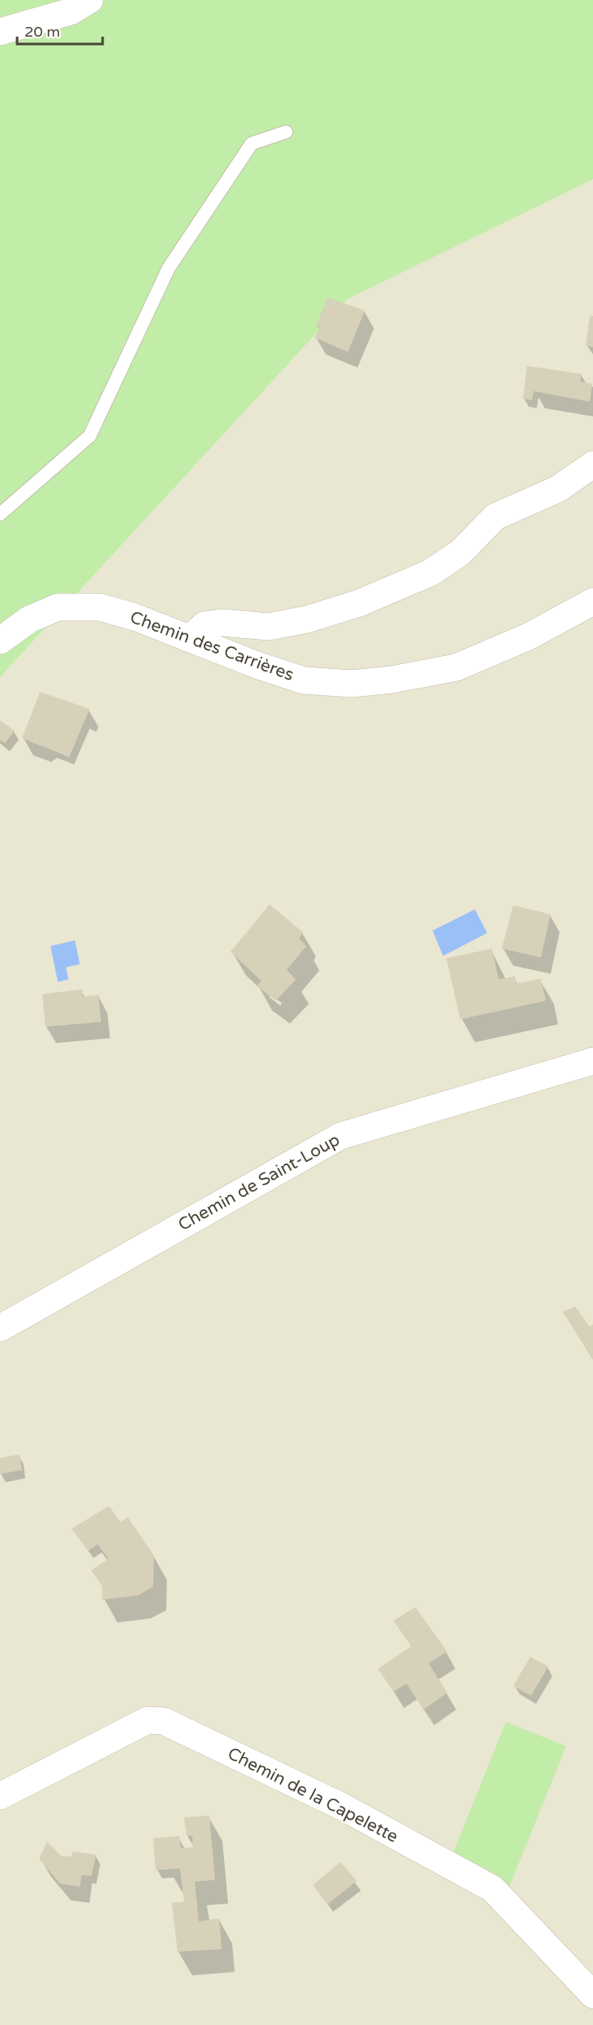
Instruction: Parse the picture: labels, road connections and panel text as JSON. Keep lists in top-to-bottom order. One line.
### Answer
{"streets":{"street":["Chemin des Carrières","Chemin de Saint-Loup","Chemin de la Capelette"]},"scale_bar":"20 m"}
